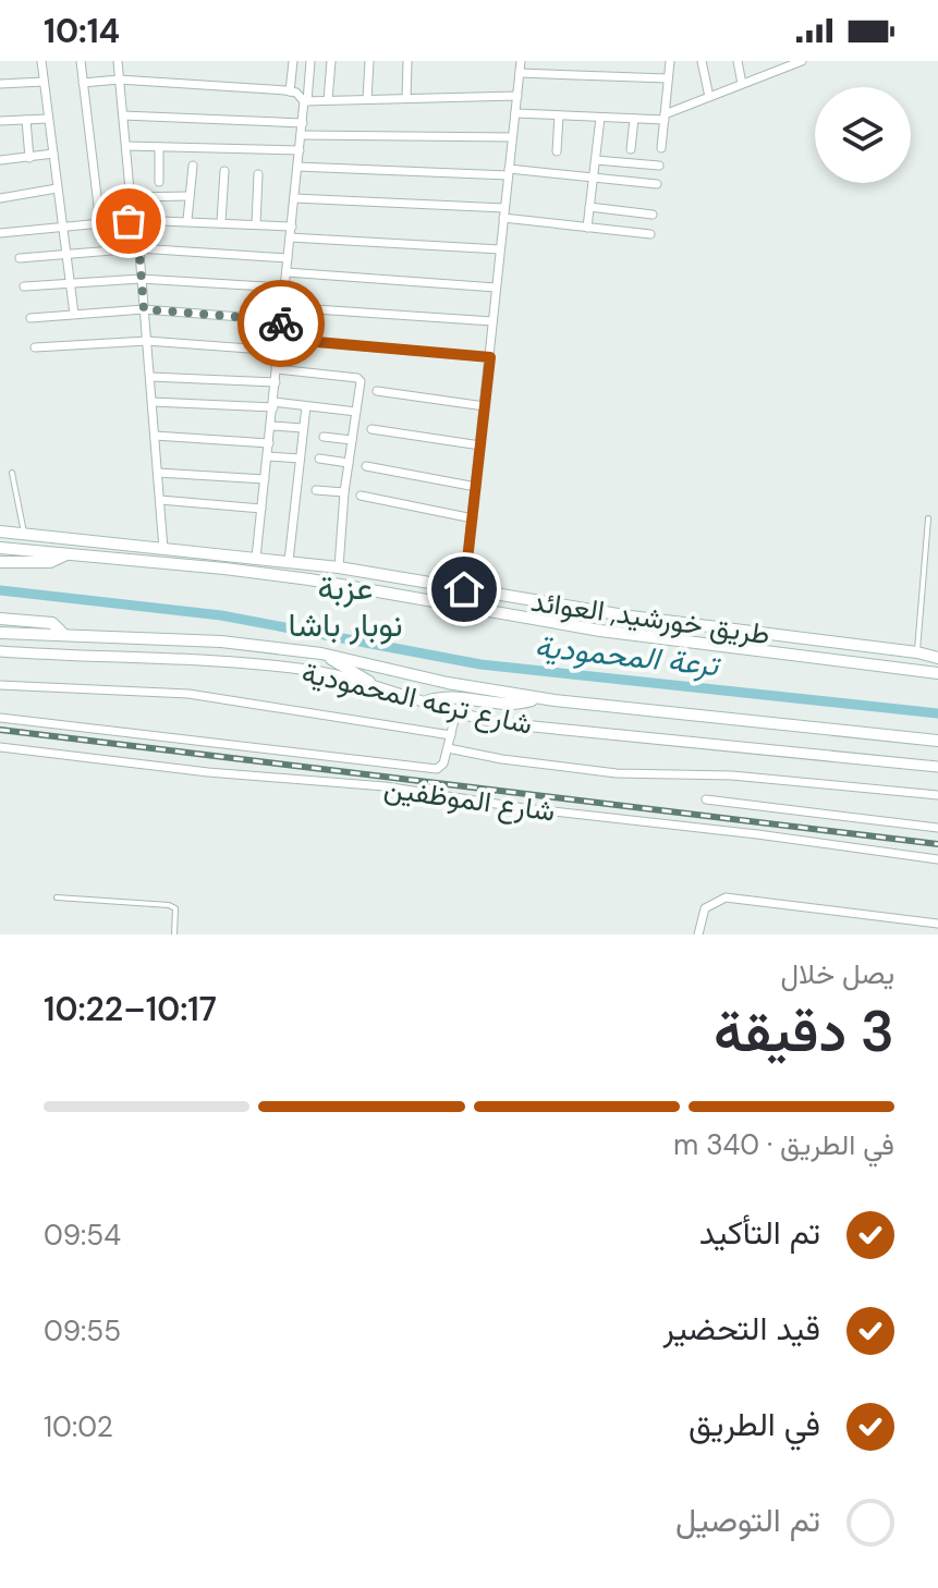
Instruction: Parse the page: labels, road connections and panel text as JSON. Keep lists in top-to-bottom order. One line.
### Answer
{"streets":{"main road":["طريق خورشيد, العوائد"],"street":["شارع ترعه المحمودية","شارع الموظفين"]},"districts":["عزبة نوبار باشا"],"water":["ترعة المحمودية"],"page":{"status":"10:14","heading":["3 دقيقة","يصل خلال","10:17–10:22"],"bar":"في الطريق · 340 m","list":[["تم التأكيد","09:54"],["قيد التحضير","09:55"],["في الطريق","10:02"],"تم التوصيل"]}}
